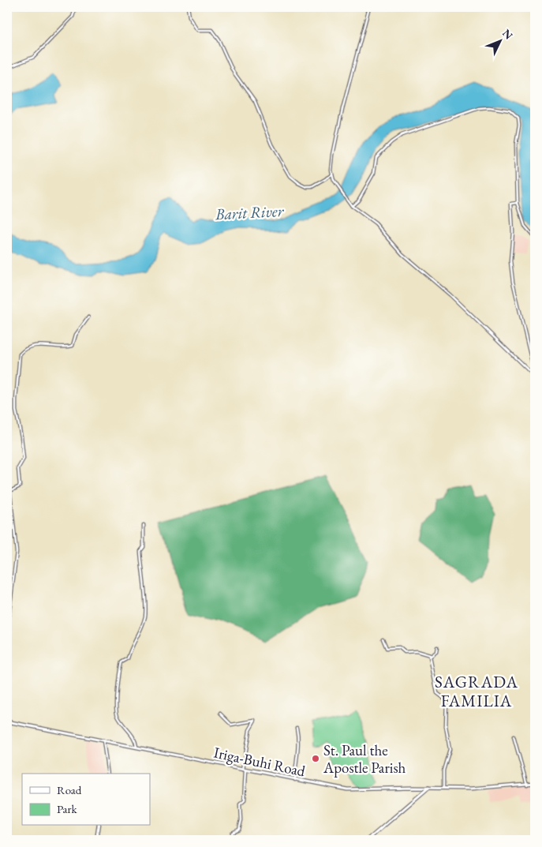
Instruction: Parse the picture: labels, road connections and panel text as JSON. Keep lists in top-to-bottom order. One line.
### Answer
{"streets":{"main road":["Iriga-Buhi Road"]},"districts":["SAGRADA FAMILIA"],"water":["Barit River"],"places":["St. Paul the Apostle Parish"],"legend":["Road","Park"],"north":"top right"}
